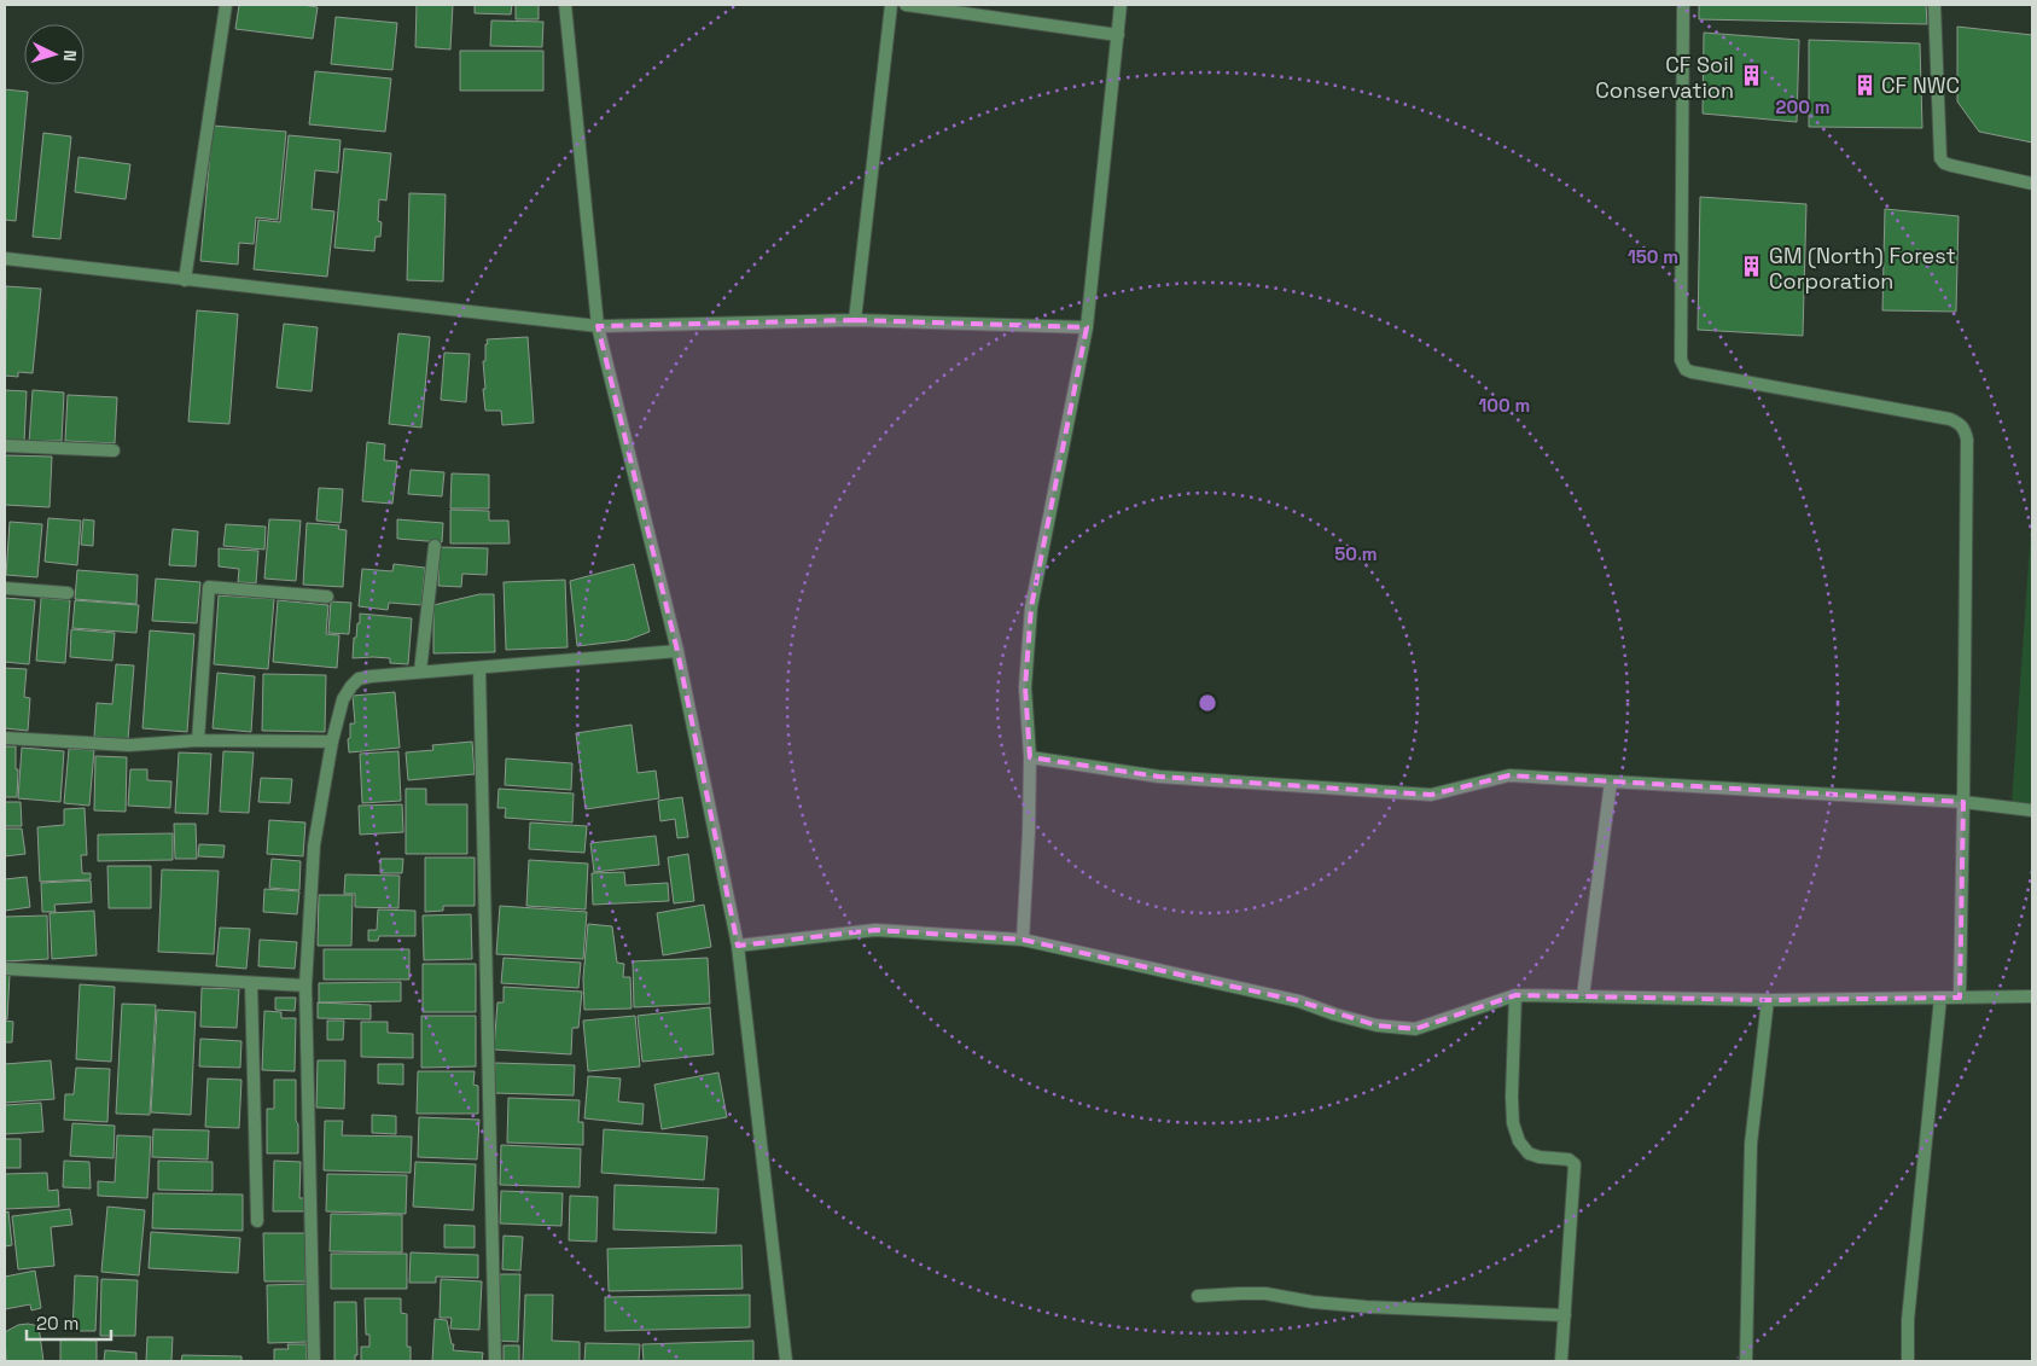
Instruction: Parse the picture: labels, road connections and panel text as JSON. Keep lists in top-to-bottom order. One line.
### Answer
{"places":{"building":["CF Soil Conservation","CF NWC","GM (North) Forest Corporation"]},"scale_bar":"20 m","north":"right","rings":["200 m","150 m","100 m","50 m"]}
